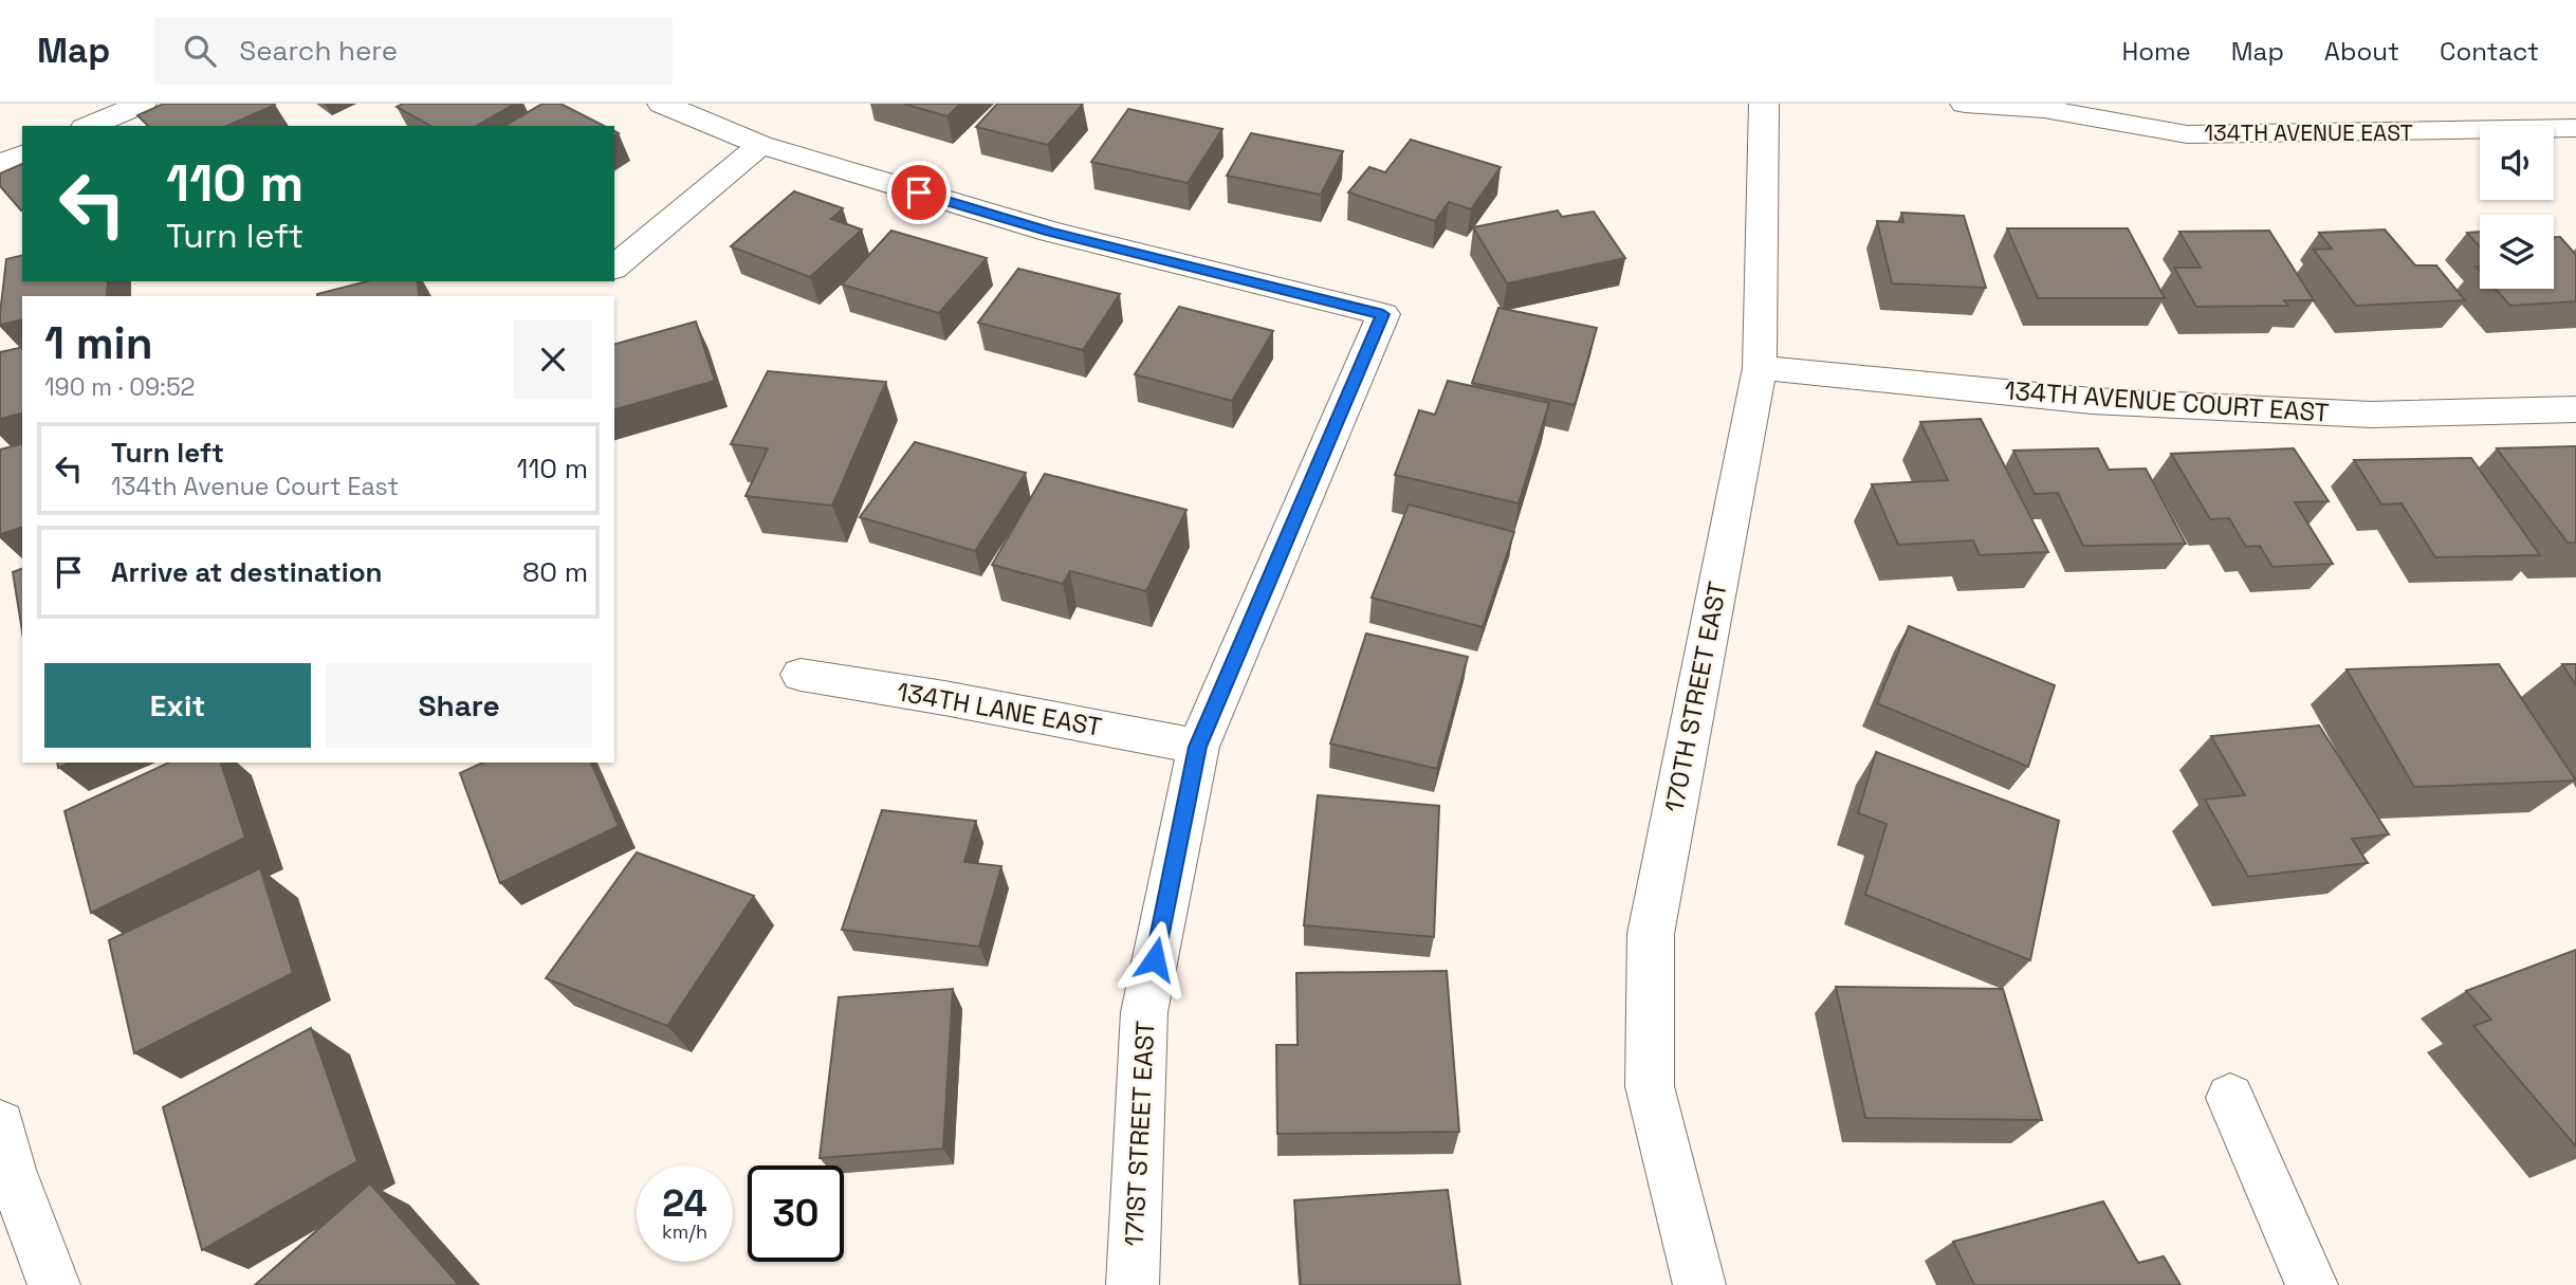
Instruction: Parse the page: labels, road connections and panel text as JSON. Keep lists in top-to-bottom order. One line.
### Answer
{"streets":{"street":["134TH AVENUE EAST","134TH AVENUE COURT EAST","170TH STREET EAST","134TH LANE EAST","171ST STREET EAST"]},"crossings":[["134TH AVENUE COURT EAST","170TH STREET EAST"],["134TH LANE EAST","171ST STREET EAST"]],"page":{"header":"Map","search":"Search here","nav":["Home","Map","About","Contact"],"turn":["110 m","Turn left"],"heading":["1 min","190 m · 09:52"],"list":[{"name":"Turn left","note":"134th Avenue Court East","value":"110 m"},{"name":"Arrive at destination","value":"80 m"}],"buttons":["Exit","Share"],"speed":"24 km/h","limit":"30"}}
